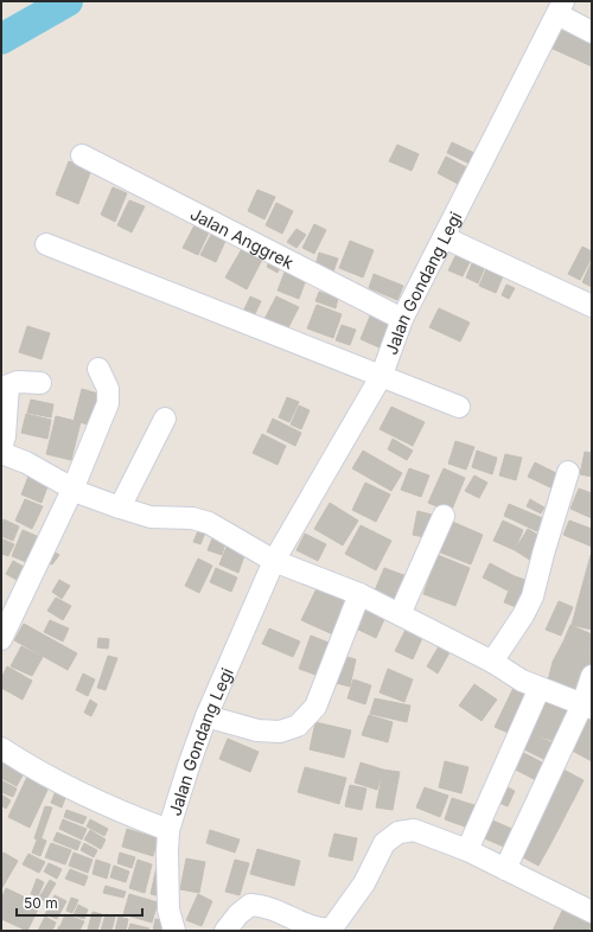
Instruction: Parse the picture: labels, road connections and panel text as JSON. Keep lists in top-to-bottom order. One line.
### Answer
{"streets":{"street":["Jalan Anggrek","Jalan Gondang Legi"]},"crossings":[["Jalan Anggrek","Jalan Gondang Legi"]],"scale_bar":"50 m"}
